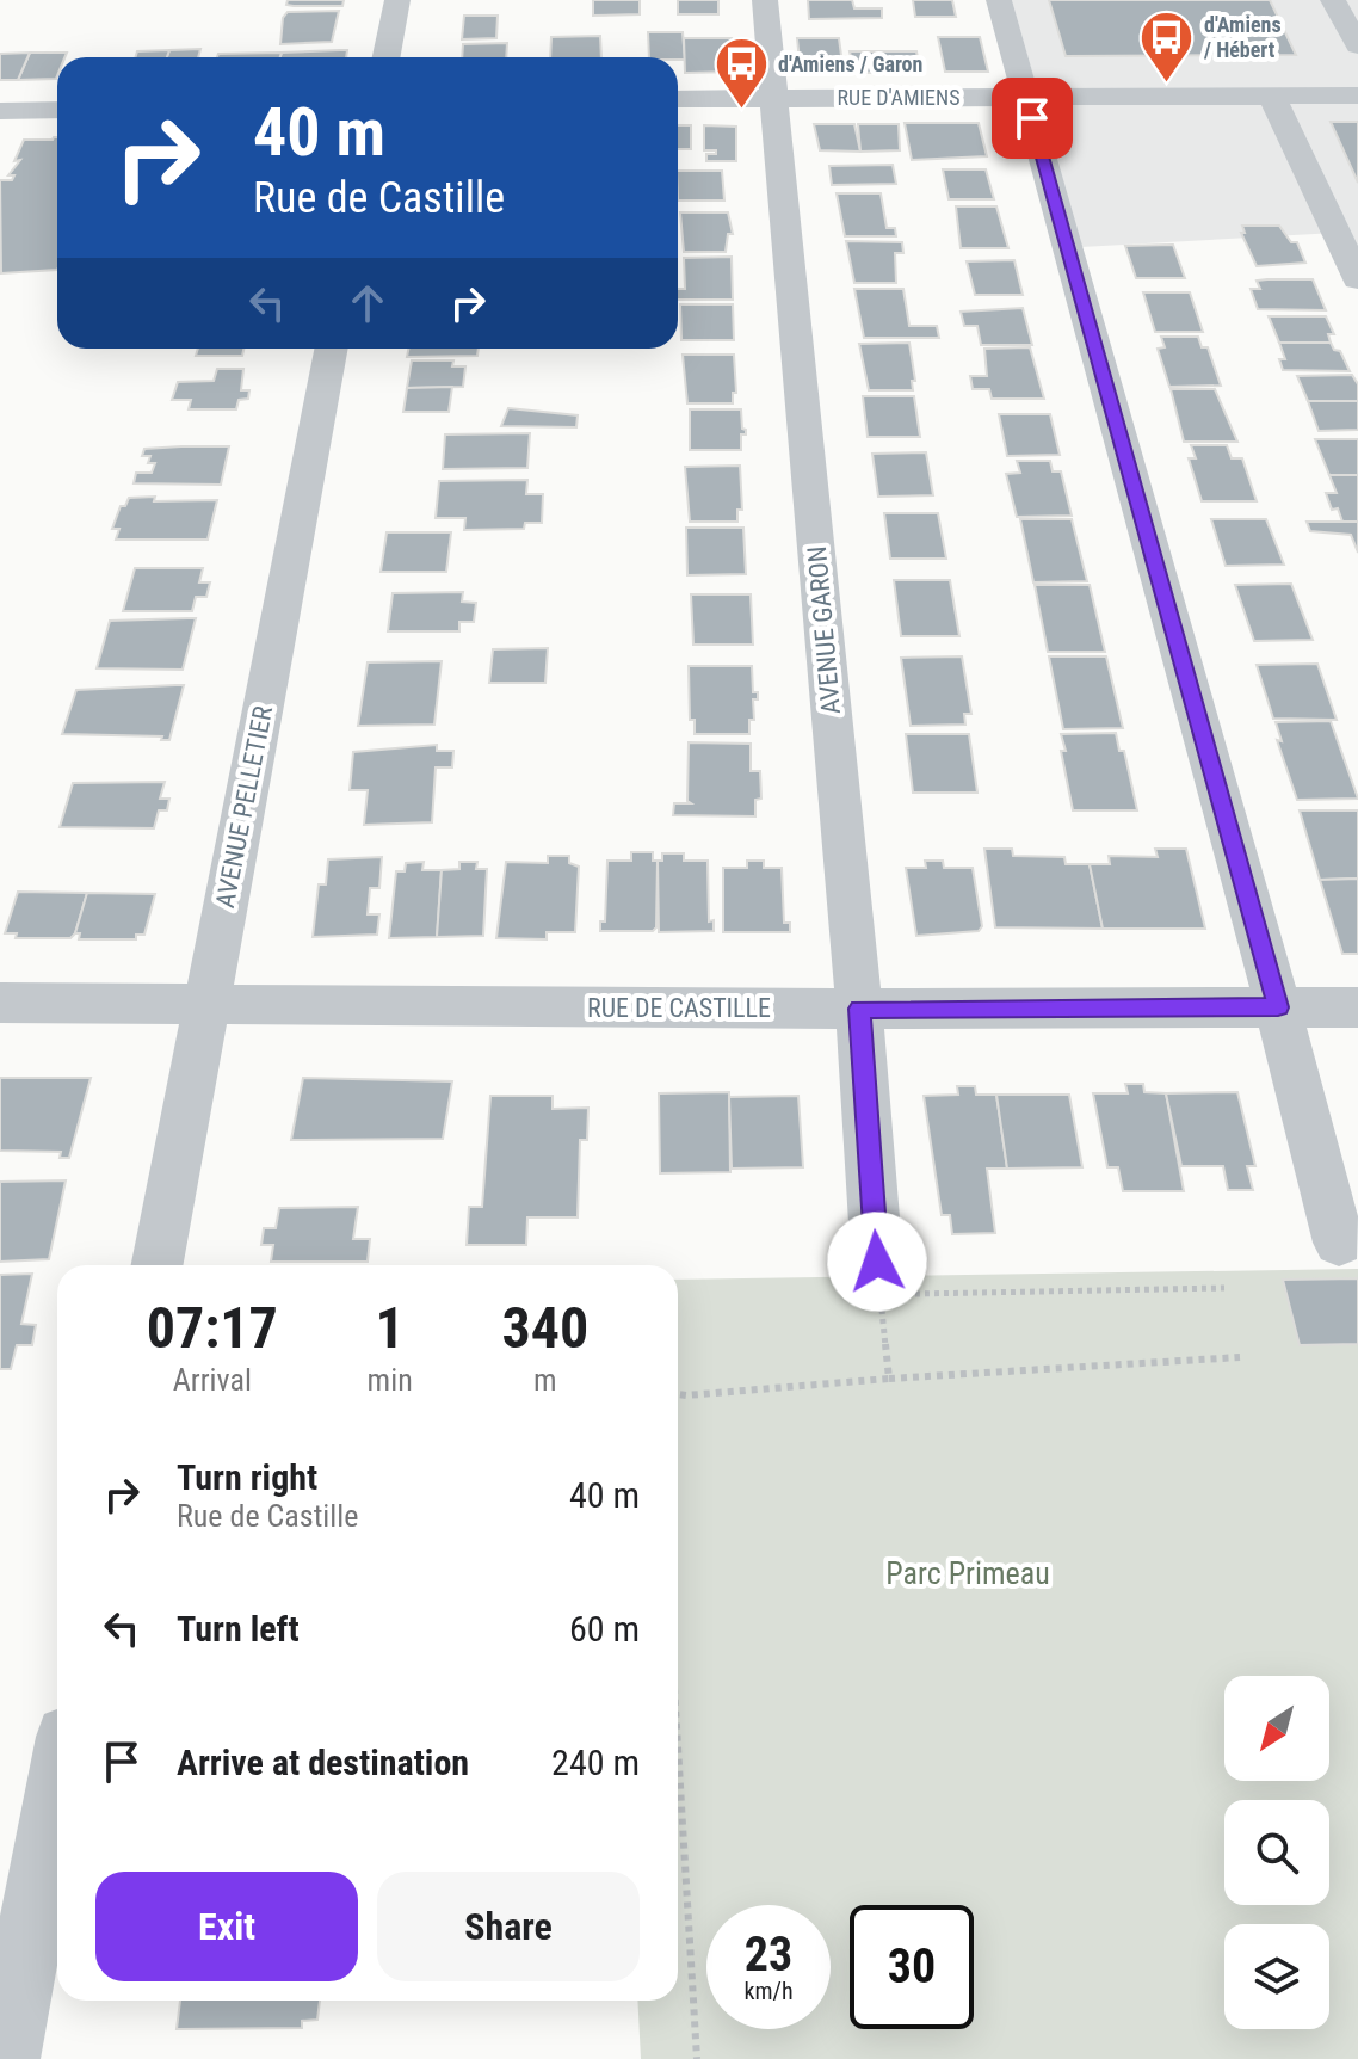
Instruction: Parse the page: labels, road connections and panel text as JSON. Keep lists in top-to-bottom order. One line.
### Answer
{"streets":{"street":["RUE D'AMIENS","AVENUE GARON","AVENUE PELLETIER","RUE DE CASTILLE"]},"crossings":[["RUE D'AMIENS","AVENUE GARON"],["AVENUE GARON","RUE DE CASTILLE"],["AVENUE PELLETIER","RUE DE CASTILLE"]],"parks":["Parc Primeau"],"places":{"bus stop":["d'Amiens / Hébert","d'Amiens / Garon"]},"north":"bottom left","page":{"turn":["40 m","Rue de Castille"],"eta":["07:17","Arrival","1","min","340","m"],"list":[{"name":"Turn right","note":"Rue de Castille","value":"40 m"},{"name":"Turn left","value":"60 m"},{"name":"Arrive at destination","value":"240 m"}],"buttons":["Exit","Share"],"speed":"23 km/h","limit":"30"}}
